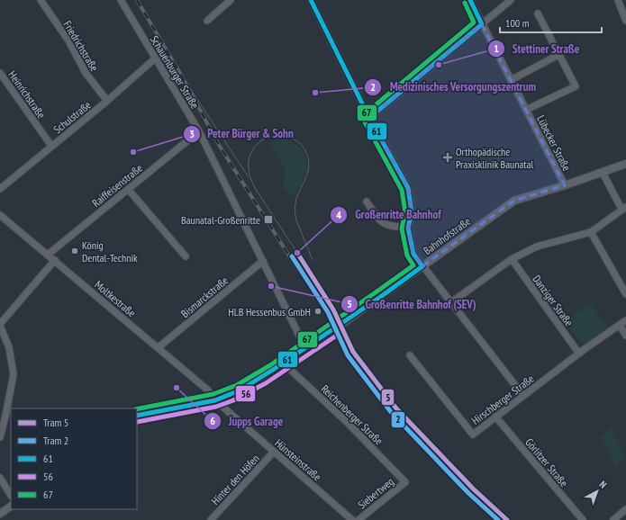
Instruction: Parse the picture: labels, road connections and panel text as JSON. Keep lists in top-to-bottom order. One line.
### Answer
{"streets":{"street":["Friedrichstraße","Schauenburger Straße","Heinrichstraße","Schulstraße","Lübecker Straße","Raiffeisenstraße","Bahnhofstraße","Bismarckstraße","Moltkestraße","Danziger Straße","Hirschberger Straße","Reichenberger Straße","Hünsteinstraße","Görlitzer Straße","Hinter den Höfen","Siebertweg"]},"crossings":[["Friedrichstraße","Schulstraße"],["Schauenburger Straße","Schulstraße"],["Schauenburger Straße","Raiffeisenstraße"],["Schauenburger Straße","Bahnhofstraße"],["Schauenburger Straße","Bismarckstraße"],["Heinrichstraße","Schulstraße"],["Lübecker Straße","Bahnhofstraße"],["Raiffeisenstraße","Moltkestraße"],["Bahnhofstraße","Moltkestraße"],["Bahnhofstraße","Reichenberger Straße"],["Bahnhofstraße","Hünsteinstraße"],["Bismarckstraße","Moltkestraße"],["Moltkestraße","Hünsteinstraße"],["Danziger Straße","Hirschberger Straße"],["Hirschberger Straße","Görlitzer Straße"],["Reichenberger Straße","Siebertweg"],["Hünsteinstraße","Hinter den Höfen"]],"places":{"other":["Stettiner Straße","Medizinisches Versorgungszentrum","Peter Bürger & Sohn","König Dental-Technik","Großenritte Bahnhof","Großenritte Bahnhof (SEV)","HLB Hessenbus GmbH","Jupps Garage"],"health":["Orthopädische Praxisklinik Baunatal"],"transit":["Baunatal-Großenritte"]},"lines":["transit line 61","transit line 67","tram line 5","tram line 2","transit line 56"],"legend":["Tram 5","Tram 2","61","56","67"],"scale_bar":"100 m","north":"top right"}
